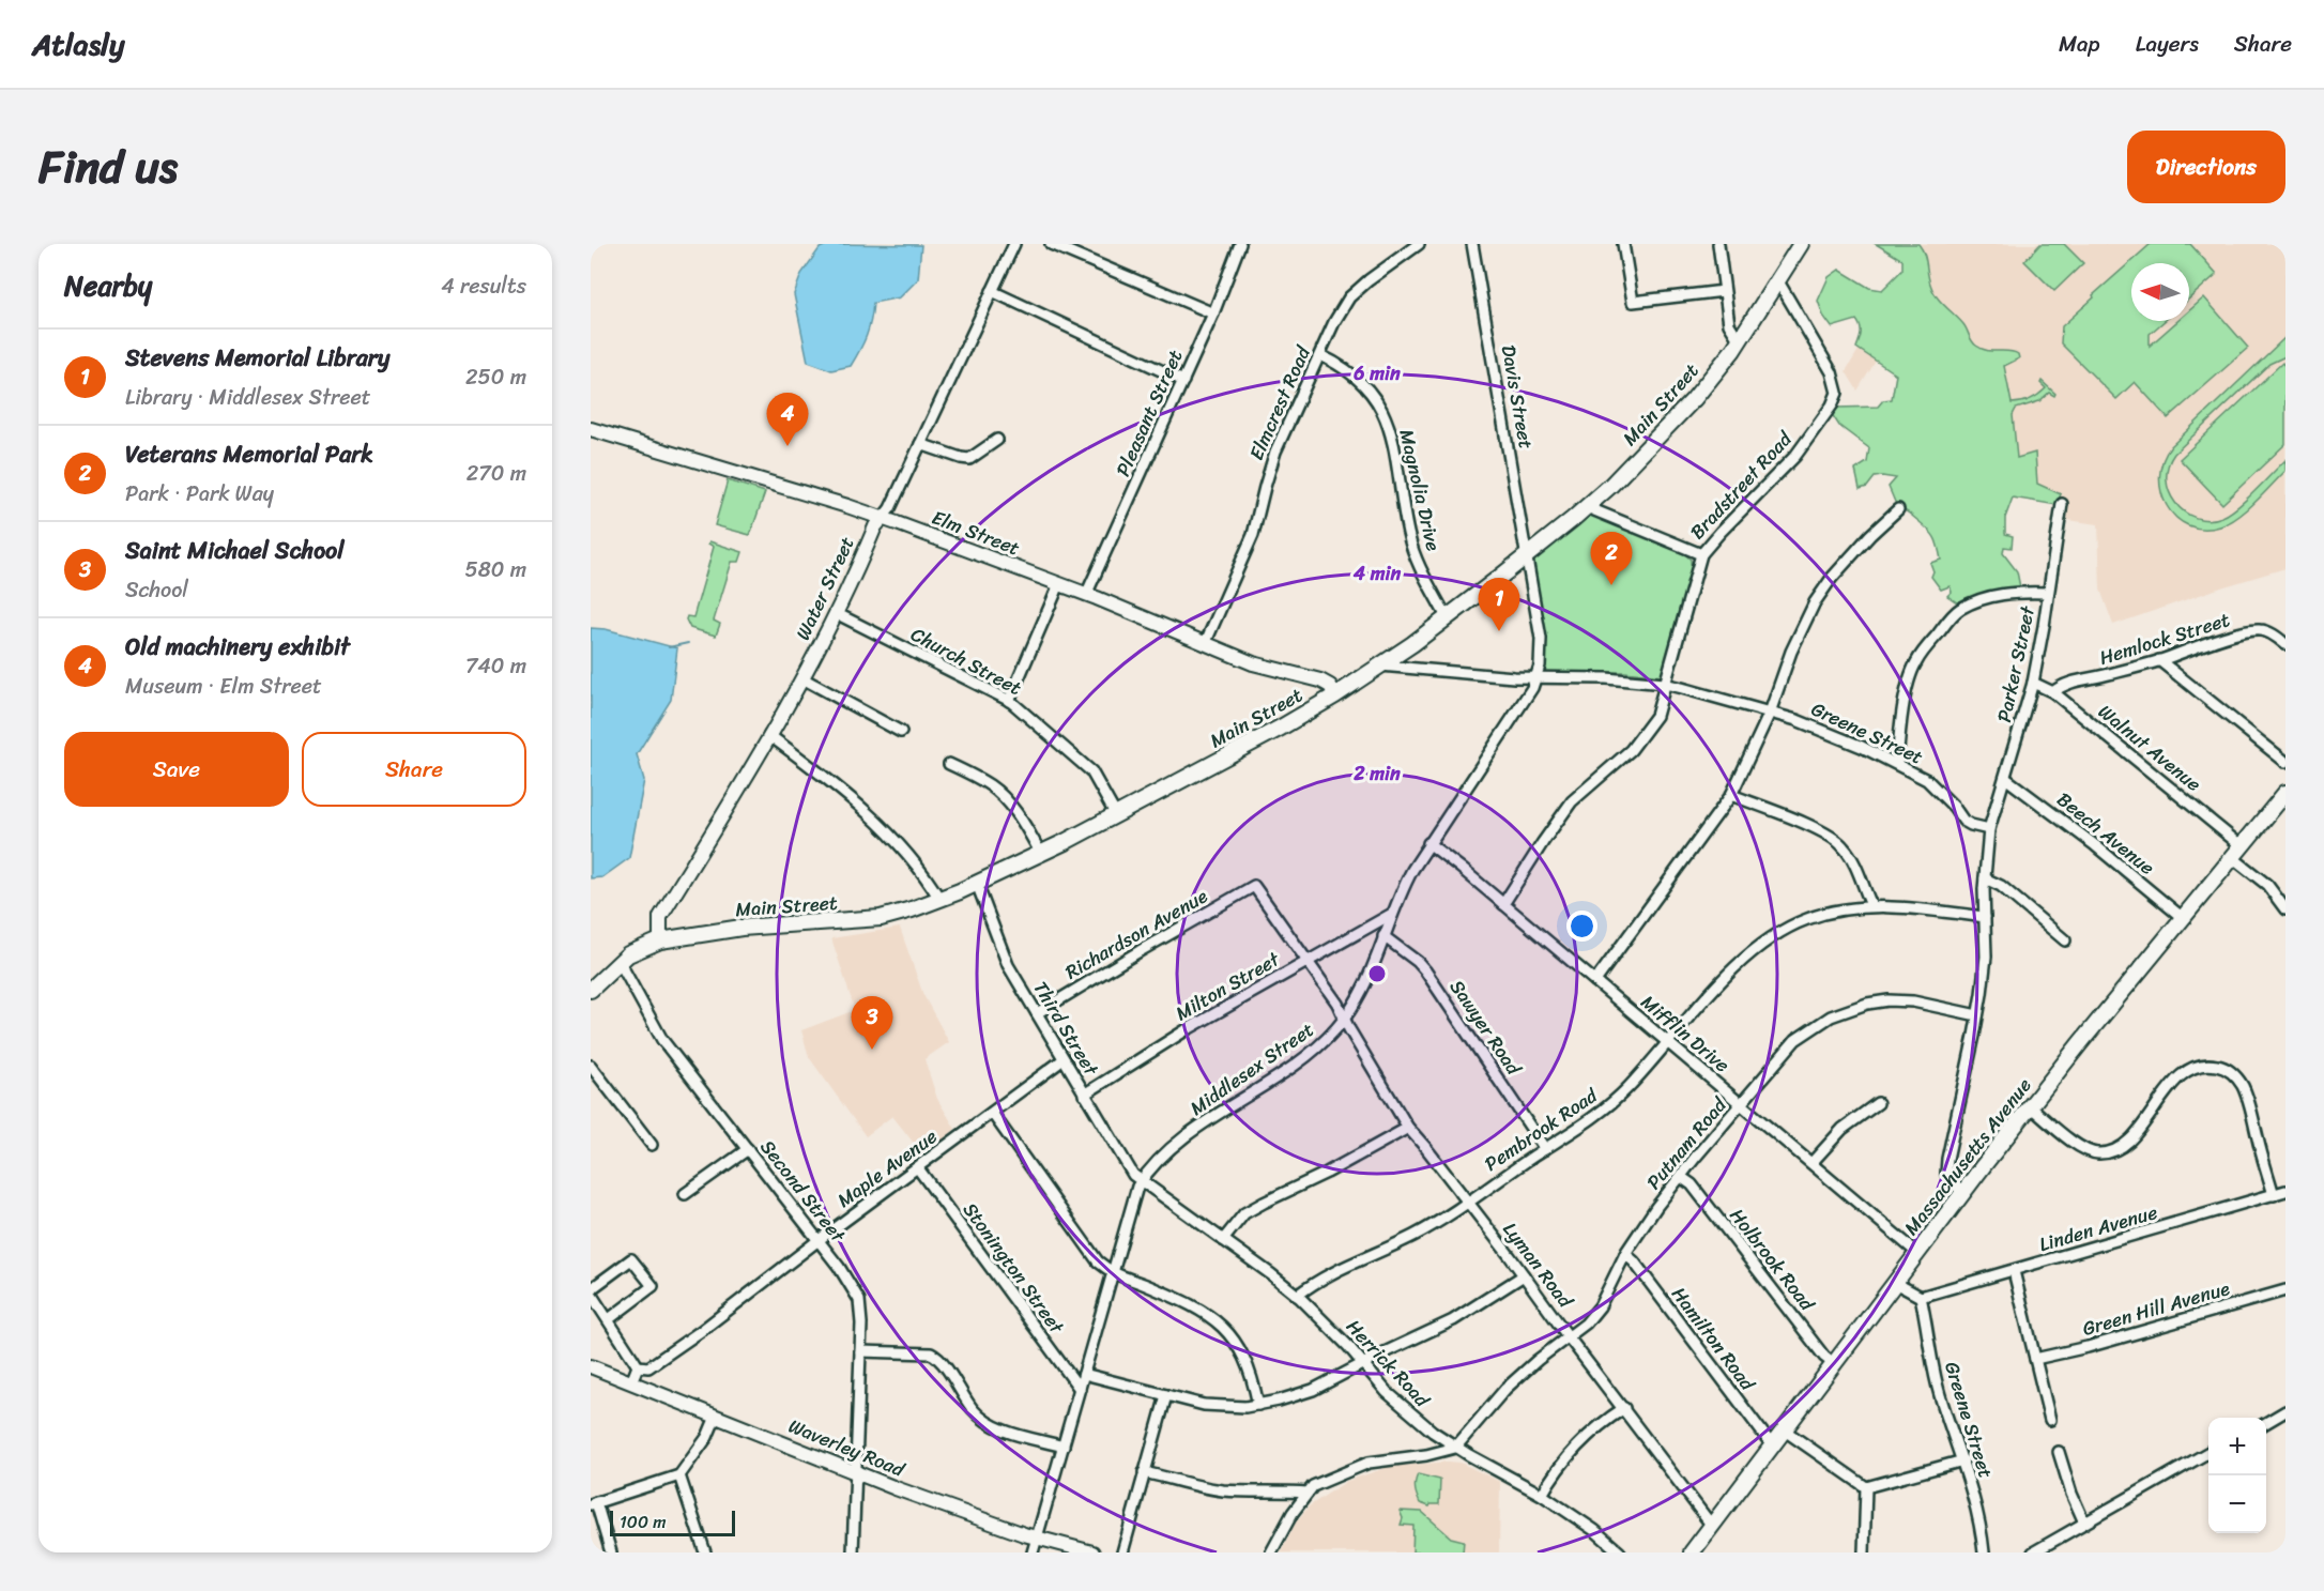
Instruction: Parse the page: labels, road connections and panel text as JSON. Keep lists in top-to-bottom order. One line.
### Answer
{"streets":{"main road":["Main Street","Massachusetts Avenue"],"street":["Davis Street","Elmcrest Road","Pleasant Street","Bradstreet Road","Magnolia Drive","Elm Street","Water Street","Hemlock Street","Church Street","Parker Street","Greene Street","Walnut Avenue","Beech Avenue","Richardson Avenue","Milton Street","Sawyer Road","Third Street","Mifflin Drive","Middlesex Street","Pembrook Road","Putnam Road","Maple Avenue","Second Street","Linden Avenue","Holbrook Road","Lyman Road","Stonington Street","Green Hill Avenue","Hamilton Road","Herrick Road","Waverley Road"]},"crossings":[["Davis Street","Main Street"],["Davis Street","Middlesex Street"],["Elmcrest Road","Magnolia Drive"],["Elmcrest Road","Elm Street"],["Main Street","Bradstreet Road"],["Main Street","Magnolia Drive"],["Main Street","Elm Street"],["Main Street","Water Street"],["Main Street","Church Street"],["Main Street","Greene Street"],["Main Street","Third Street"],["Main Street","Middlesex Street"],["Main Street","Second Street"],["Pleasant Street","Elm Street"],["Bradstreet Road","Greene Street"],["Bradstreet Road","Mifflin Drive"],["Elm Street","Water Street"],["Water Street","Church Street"],["Hemlock Street","Walnut Avenue"],["Parker Street","Greene Street"],["Parker Street","Walnut Avenue"],["Parker Street","Beech Avenue"],["Greene Street","Middlesex Street"],["Greene Street","Linden Avenue"],["Walnut Avenue","Massachusetts Avenue"],["Beech Avenue","Massachusetts Avenue"],["Richardson Avenue","Third Street"],["Richardson Avenue","Lyman Road"],["Milton Street","Third Street"],["Milton Street","Middlesex Street"],["Milton Street","Lyman Road"],["Sawyer Road","Middlesex Street"],["Sawyer Road","Pembrook Road"],["Third Street","Middlesex Street"],["Third Street","Maple Avenue"],["Third Street","Herrick Road"],["Mifflin Drive","Middlesex Street"],["Mifflin Drive","Pembrook Road"],["Mifflin Drive","Putnam Road"],["Mifflin Drive","Massachusetts Avenue"],["Middlesex Street","Lyman Road"],["Middlesex Street","Stonington Street"],["Middlesex Street","Herrick Road"],["Middlesex Street","Waverley Road"],["Pembrook Road","Lyman Road"],["Pembrook Road","Herrick Road"],["Putnam Road","Holbrook Road"],["Putnam Road","Lyman Road"],["Putnam Road","Hamilton Road"],["Putnam Road","Herrick Road"],["Massachusetts Avenue","Holbrook Road"],["Massachusetts Avenue","Lyman Road"],["Massachusetts Avenue","Hamilton Road"],["Maple Avenue","Second Street"],["Maple Avenue","Stonington Street"],["Second Street","Waverley Road"]],"scale_bar":"100 m","north":"left","page":{"header":"Atlasly","nav":["Map","Layers","Share"],"title":"Find us","buttons":["Directions",["Save","Share"]],"heading":["Nearby","4 results"],"list":[{"mark":"1","name":"Stevens Memorial Library","note":"Library · Middlesex Street","value":"250 m"},{"mark":"2","name":"Veterans Memorial Park","note":"Park · Park Way","value":"270 m"},{"mark":"3","name":"Saint Michael School","note":"School","value":"580 m"},{"mark":"4","name":"Old machinery exhibit","note":"Museum · Elm Street","value":"740 m"}],"pins":["4","2","1","3"],"map_buttons":["+","−"],"scale":"100 m"},"rings":["6 min","4 min","2 min"]}
